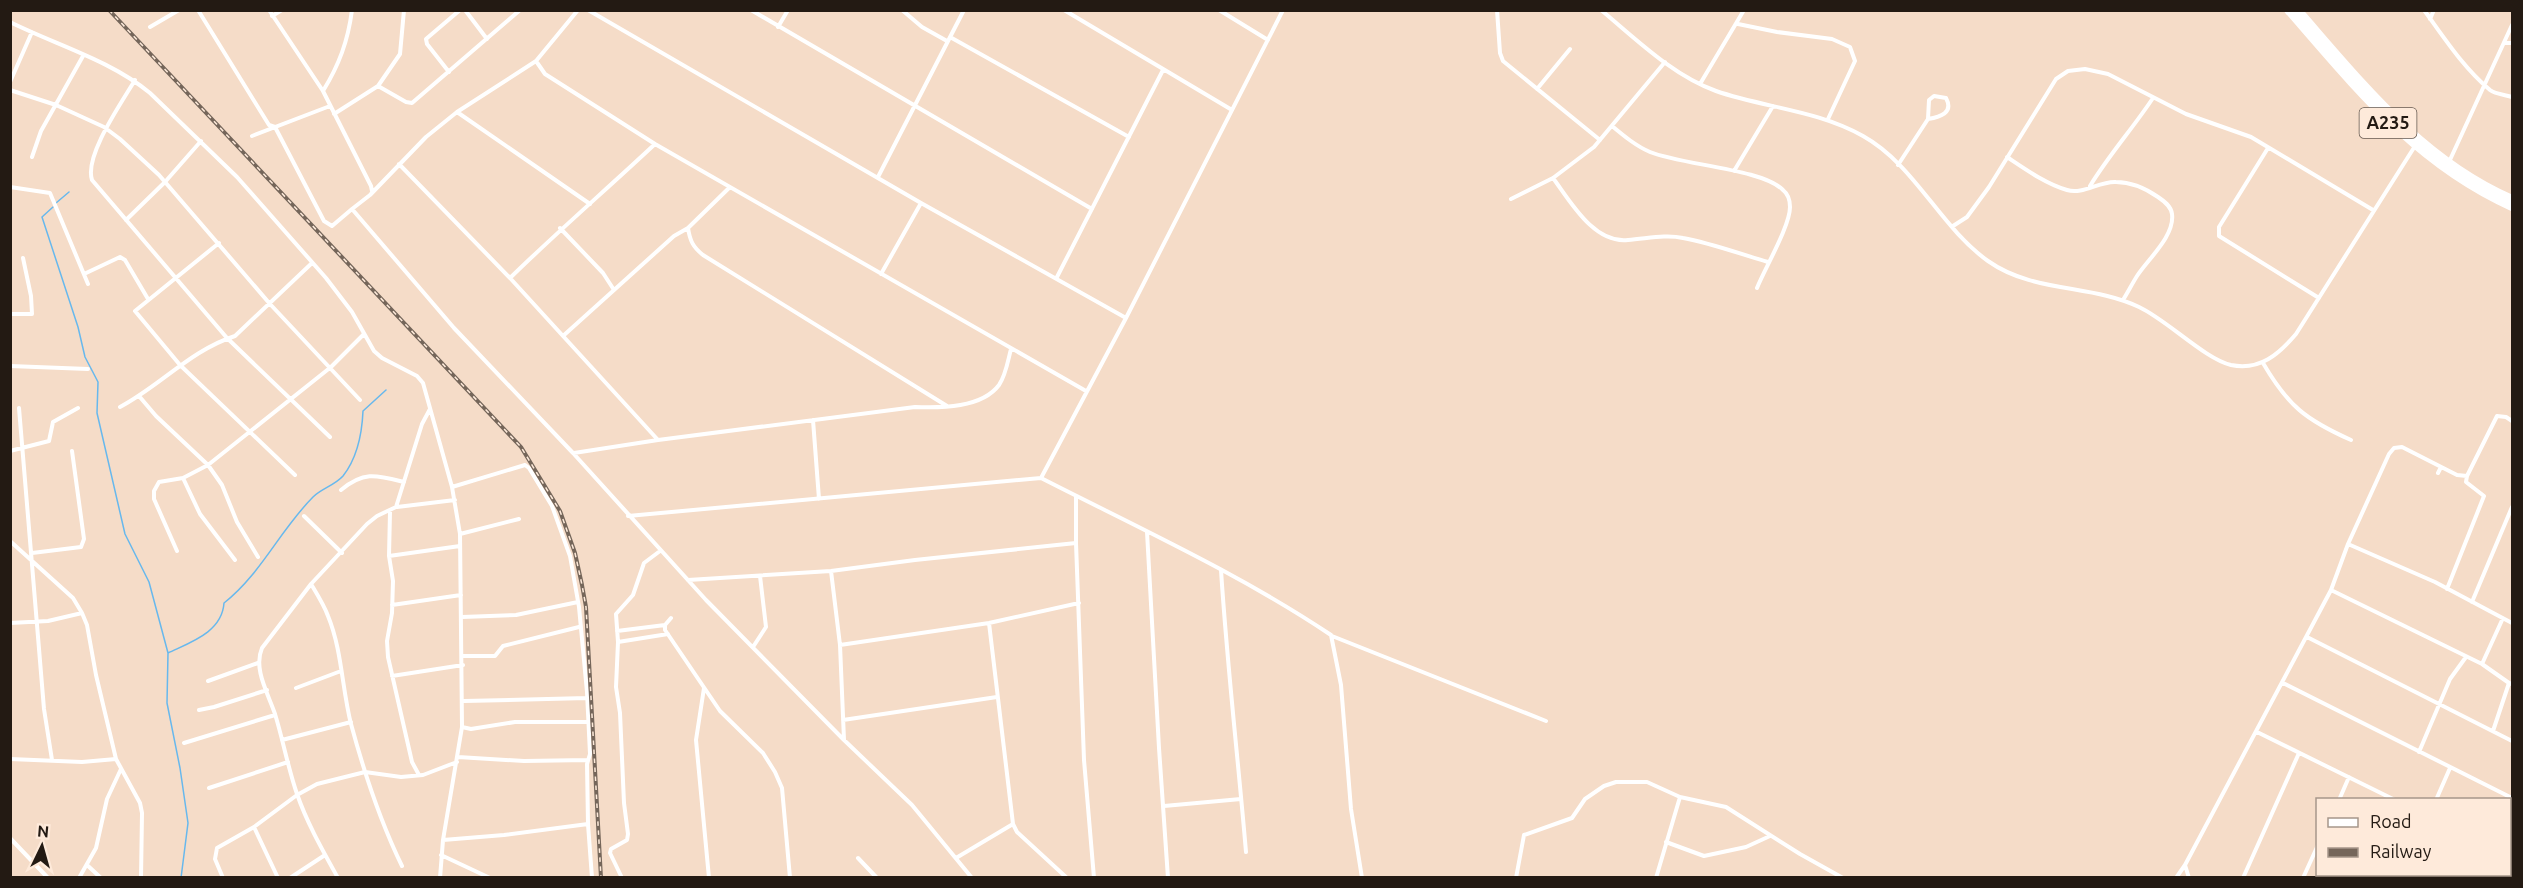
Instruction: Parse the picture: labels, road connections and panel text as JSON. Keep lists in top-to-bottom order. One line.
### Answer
{"streets":{"highway":["A235"]},"legend":["Road","Railway"],"north":"top"}
